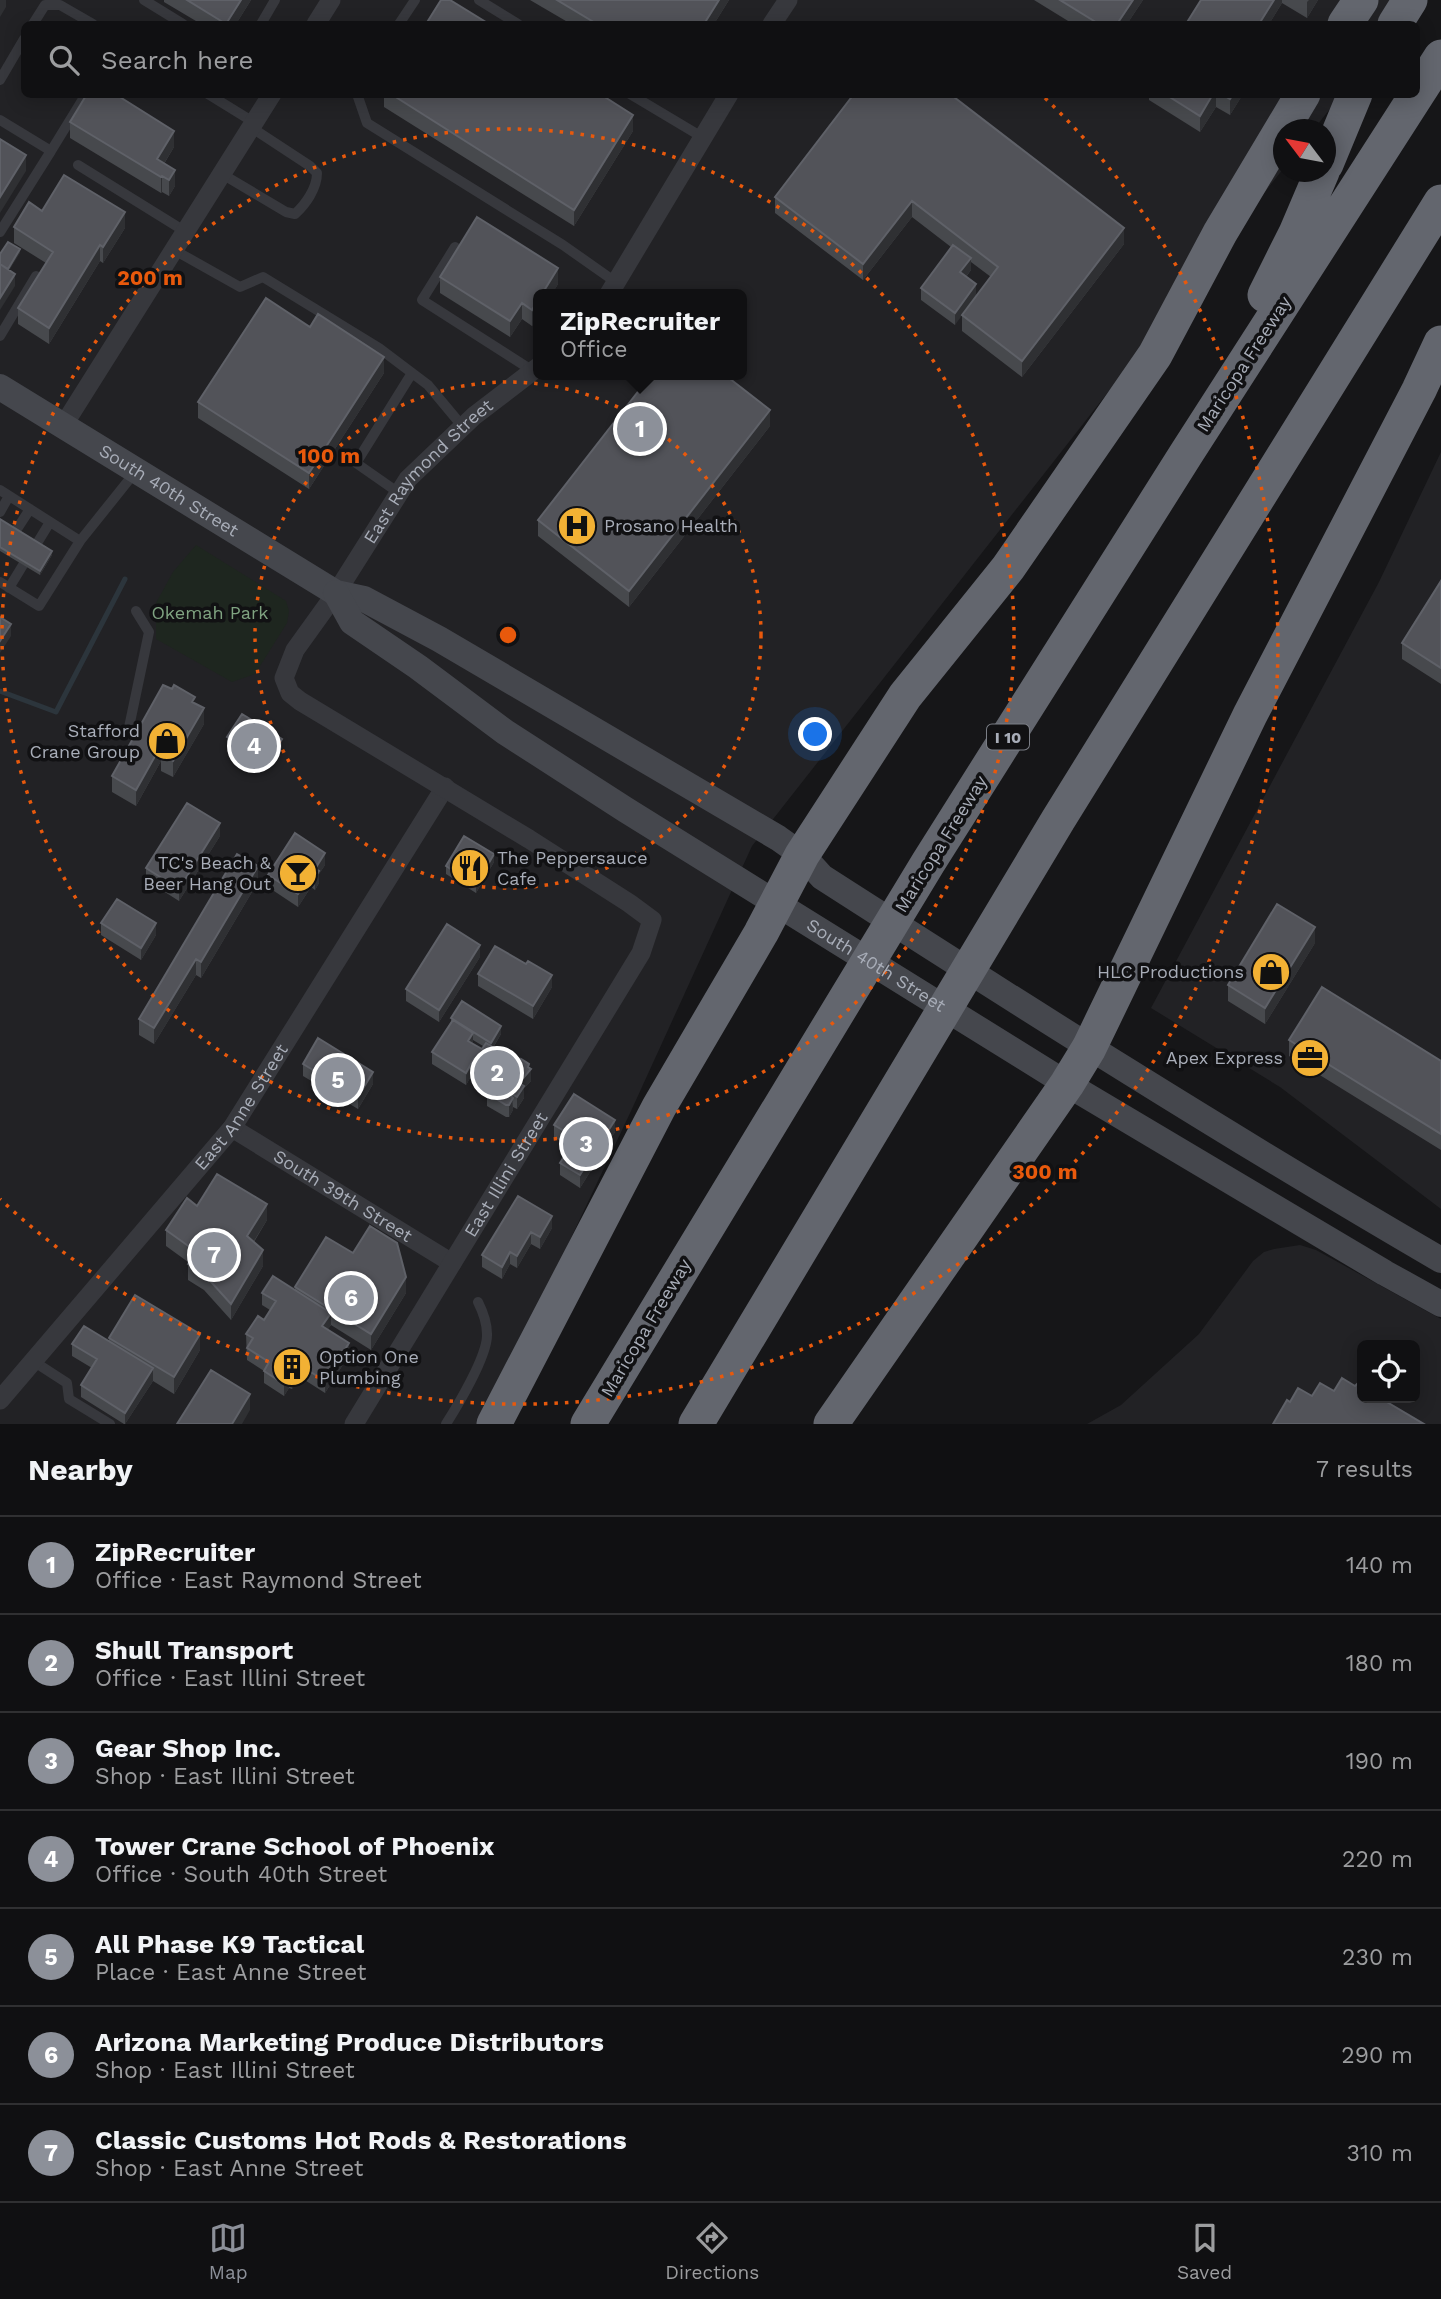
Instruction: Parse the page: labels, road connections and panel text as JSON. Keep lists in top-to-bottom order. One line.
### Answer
{"streets":{"highway":["Maricopa Freeway","I 10"],"main road":["South 40th Street"],"street":["East Raymond Street","East Anne Street","East Illini Street","South 39th Street"]},"crossings":[["East Raymond Street","South 40th Street"],["East Anne Street","East Illini Street"],["East Anne Street","South 39th Street"],["East Illini Street","South 39th Street"]],"parks":["Okemah Park"],"places":{"hospital":["Prosano Health"],"shop":["Stafford Crane Group","HLC Productions"],"restaurant":["The Peppersauce Cafe"],"bar":["TC's Beach & Beer Hang Out"],"office":["Apex Express"],"building":["Option One Plumbing"]},"north":"top left","page":{"search":"Search here","popup":["ZipRecruiter","Office"],"pins":["1","4","2","5","3","7","6"],"heading":["Nearby","7 results"],"list":[{"mark":"1","name":"ZipRecruiter","note":"Office · East Raymond Street","value":"140 m"},{"mark":"2","name":"Shull Transport","note":"Office · East Illini Street","value":"180 m"},{"mark":"3","name":"Gear Shop Inc.","note":"Shop · East Illini Street","value":"190 m"},{"mark":"4","name":"Tower Crane School of Phoenix","note":"Office · South 40th Street","value":"220 m"},{"mark":"5","name":"All Phase K9 Tactical","note":"Place · East Anne Street","value":"230 m"},{"mark":"6","name":"Arizona Marketing Produce Distributors","note":"Shop · East Illini Street","value":"290 m"},{"mark":"7","name":"Classic Customs Hot Rods & Restorations","note":"Shop · East Anne Street","value":"310 m"}],"nav":["Map","Directions","Saved"]},"rings":["200 m","100 m","300 m"]}
